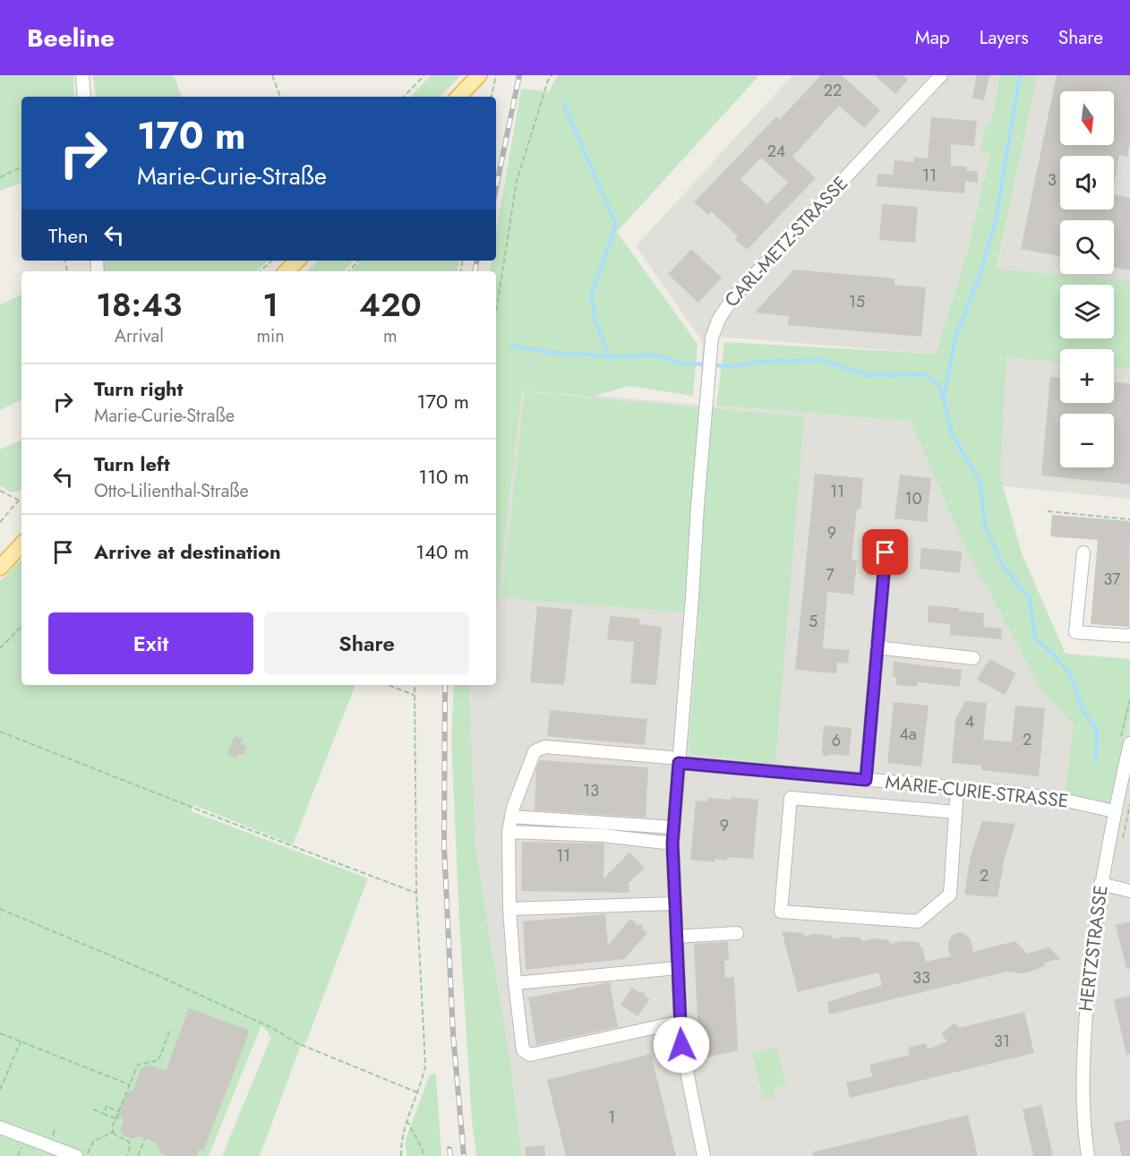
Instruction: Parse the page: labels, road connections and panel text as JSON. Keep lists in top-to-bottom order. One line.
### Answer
{"streets":{"street":["CARL-METZ-STRASSE","MARIE-CURIE-STRASSE","HERTZSTRASSE"]},"crossings":[["CARL-METZ-STRASSE","MARIE-CURIE-STRASSE"],["MARIE-CURIE-STRASSE","HERTZSTRASSE"]],"house_numbers":["22","24","11","3","15","11","10","9","7","37","5","4","4a","2","6","13","9","11","2","33","31","1"],"north":"bottom","page":{"header":"Beeline","nav":["Map","Layers","Share"],"map_buttons":["+","−"],"turn":["170 m","Marie-Curie-Straße"],"then":"Then","eta":["18:43","Arrival","1","min","420","m"],"list":[{"name":"Turn right","note":"Marie-Curie-Straße","value":"170 m"},{"name":"Turn left","note":"Otto-Lilienthal-Straße","value":"110 m"},{"name":"Arrive at destination","value":"140 m"}],"buttons":["Exit","Share"]}}
